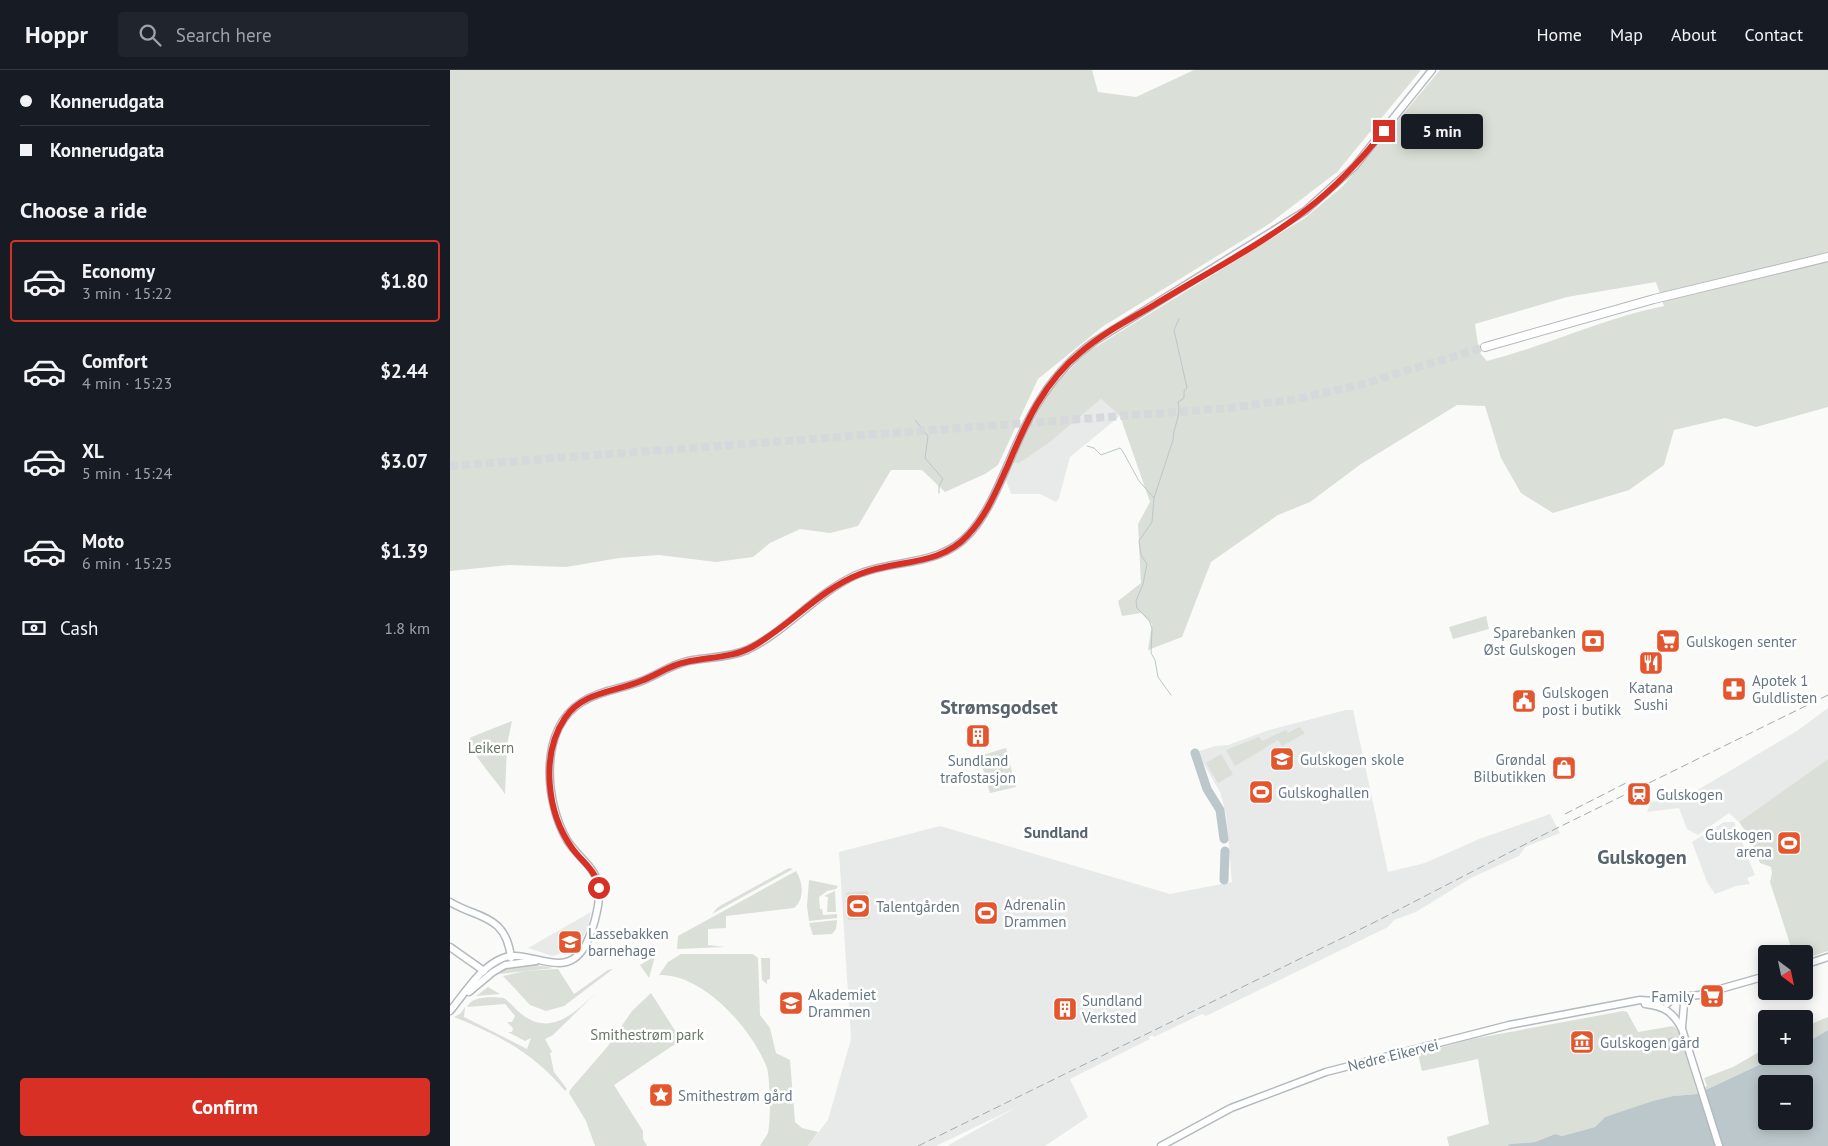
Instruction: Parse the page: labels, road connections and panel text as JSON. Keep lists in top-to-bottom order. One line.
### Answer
{"streets":{"main road":["Nedre Eikervei"]},"districts":["Strømsgodset","Sundland","Gulskogen"],"parks":["Leikern","Smithestrøm park"],"places":{"bank":["Sparebanken Øst Gulskogen"],"supermarket":["Gulskogen senter","Family"],"restaurant":["Katana Sushi"],"pharmacy":["Apotek 1 Guldlisten"],"public building":["Gulskogen post i butikk"],"building":["Sundland trafostasjon","Sundland Verksted"],"school or university":["Gulskogen skole","Lassebakken barnehage","Akademiet Drammen"],"shop":["Grøndal Bilbutikken"],"sports":["Gulskoghallen","Gulskogen arena","Talentgården","Adrenalin Drammen"],"station":["Gulskogen"],"museum":["Gulskogen gård"],"place":["Smithestrøm gård"]},"north":"bottom right","page":{"header":"Hoppr","search":"Search here","nav":["Home","Map","About","Contact"],"banner":["Konnerudgata","Konnerudgata"],"bubble":"5 min","heading":"Choose a ride","list":[{"name":"Economy","note":"3 min · 15:22","value":"$1.80"},{"name":"Comfort","note":"4 min · 15:23","value":"$2.44"},{"name":"XL","note":"5 min · 15:24","value":"$3.07"},{"name":"Moto","note":"6 min · 15:25","value":"$1.39"}],"pay":["Cash","1.8 km"],"map_buttons":["+","−"],"buttons":"Confirm"}}
